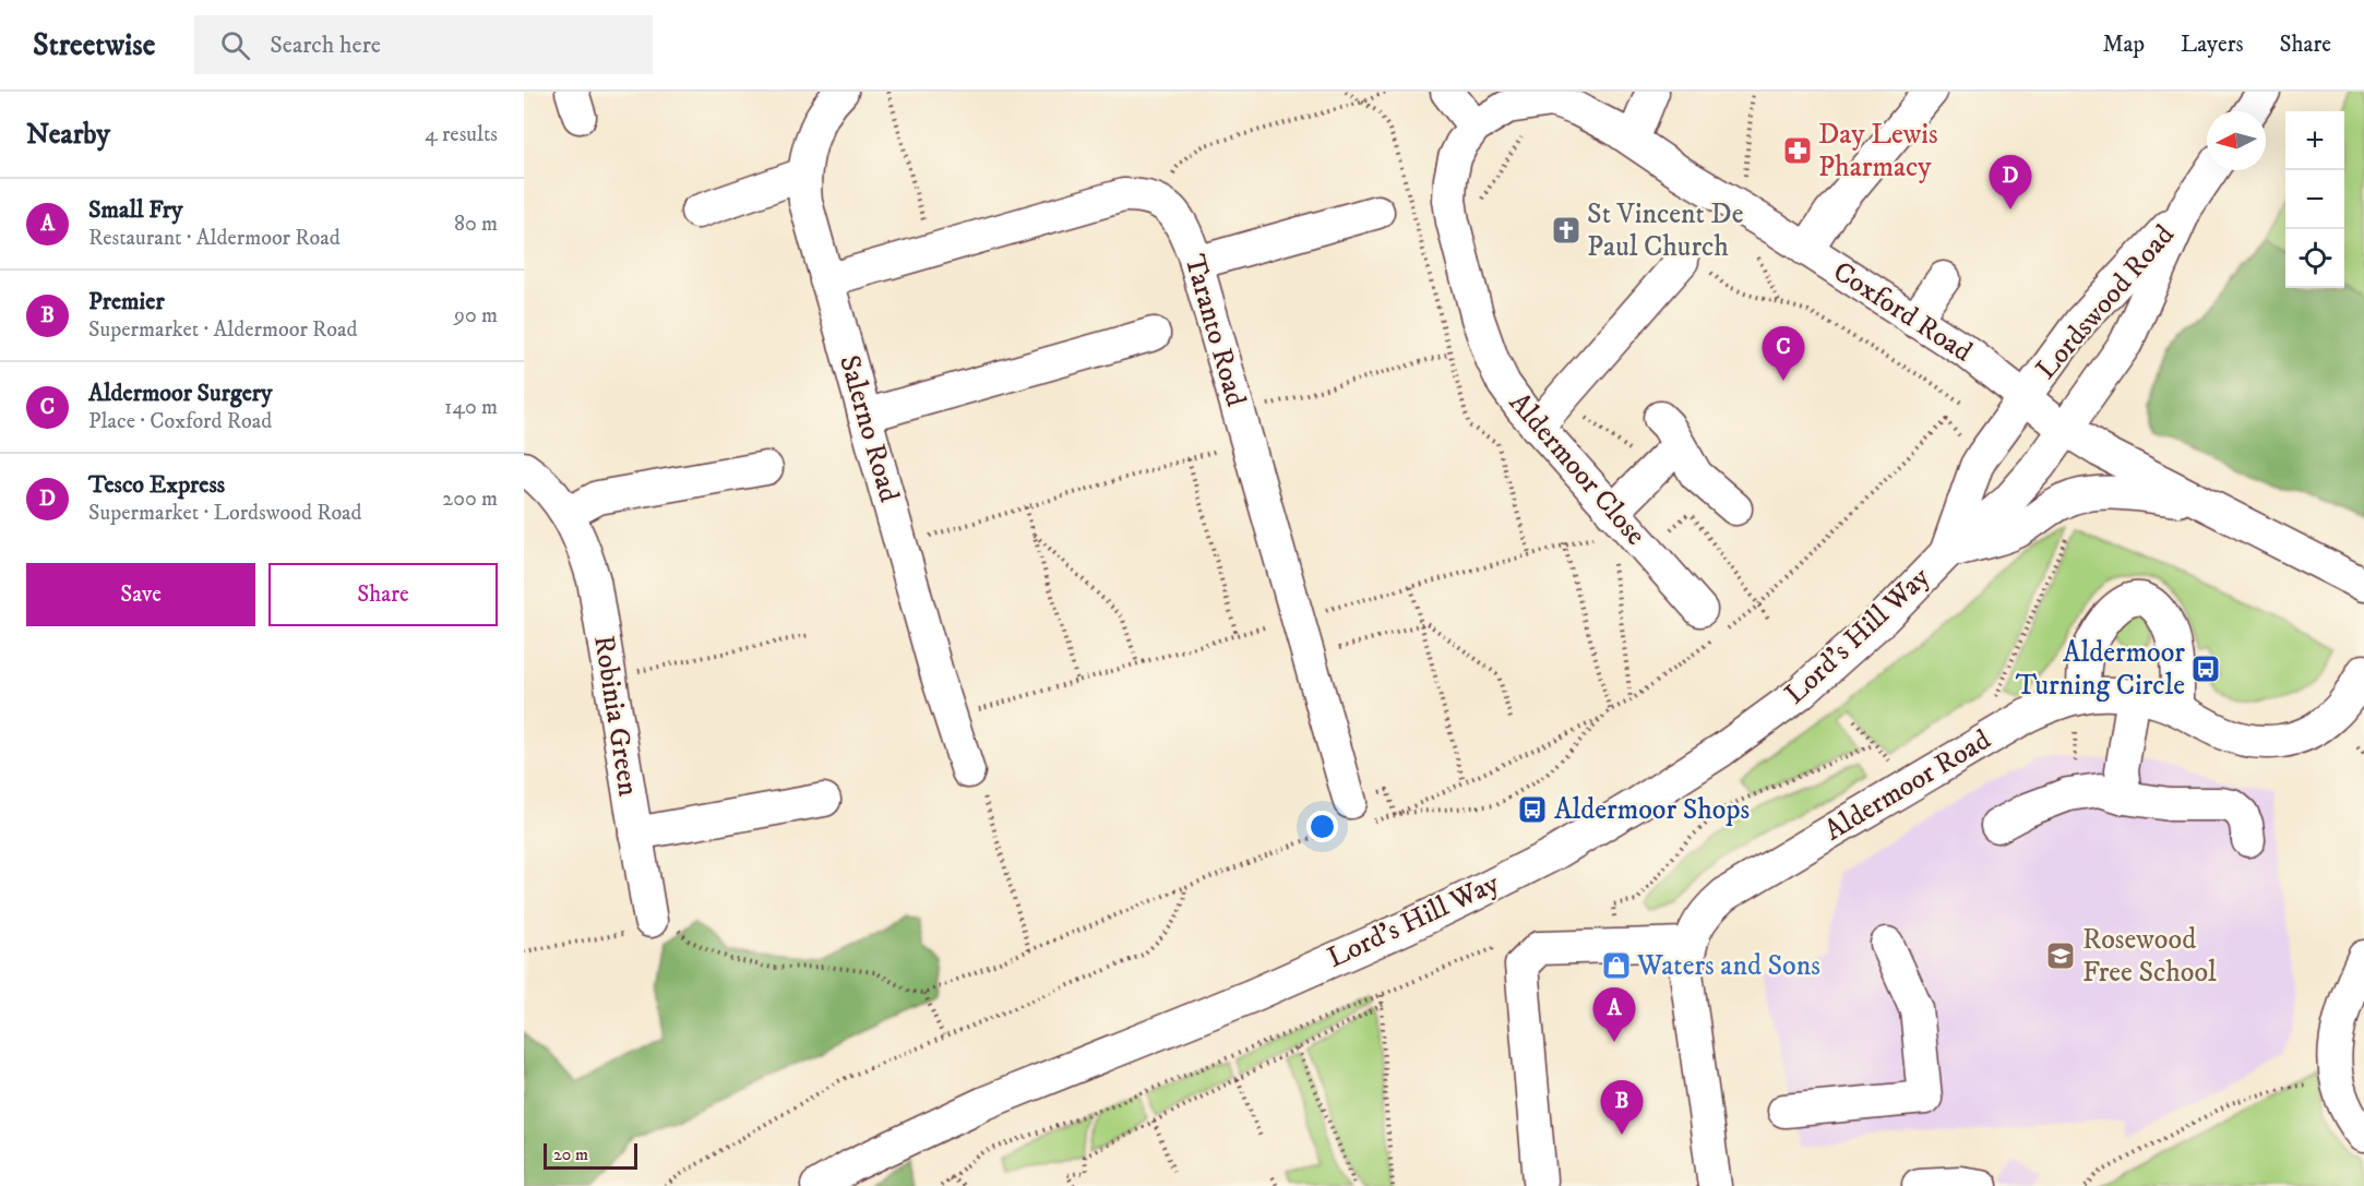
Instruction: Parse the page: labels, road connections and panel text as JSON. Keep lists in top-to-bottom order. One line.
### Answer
{"streets":{"street":["Lordswood Road","Coxford Road","Taranto Road","Salerno Road","Aldermoor Close","Lord's Hill Way","Robinia Green","Aldermoor Road"]},"crossings":[["Lordswood Road","Coxford Road"],["Lordswood Road","Lord's Hill Way"],["Coxford Road","Aldermoor Close"],["Coxford Road","Lord's Hill Way"]],"places":{"pharmacy":["Day Lewis Pharmacy"],"church":["St Vincent De Paul Church"],"bus stop":["Aldermoor Turning Circle","Aldermoor Shops"],"school or university":["Rosewood Free School"],"shop":["Waters and Sons"]},"scale_bar":"20 m","north":"left","page":{"header":"Streetwise","search":"Search here","nav":["Map","Layers","Share"],"heading":["Nearby","4 results"],"map_buttons":["+","−"],"pins":["D","C","A","B"],"list":[{"mark":"A","name":"Small Fry","note":"Restaurant · Aldermoor Road","value":"80 m"},{"mark":"B","name":"Premier","note":"Supermarket · Aldermoor Road","value":"90 m"},{"mark":"C","name":"Aldermoor Surgery","note":"Place · Coxford Road","value":"140 m"},{"mark":"D","name":"Tesco Express","note":"Supermarket · Lordswood Road","value":"200 m"}],"buttons":["Save","Share"],"scale":"20 m"}}
